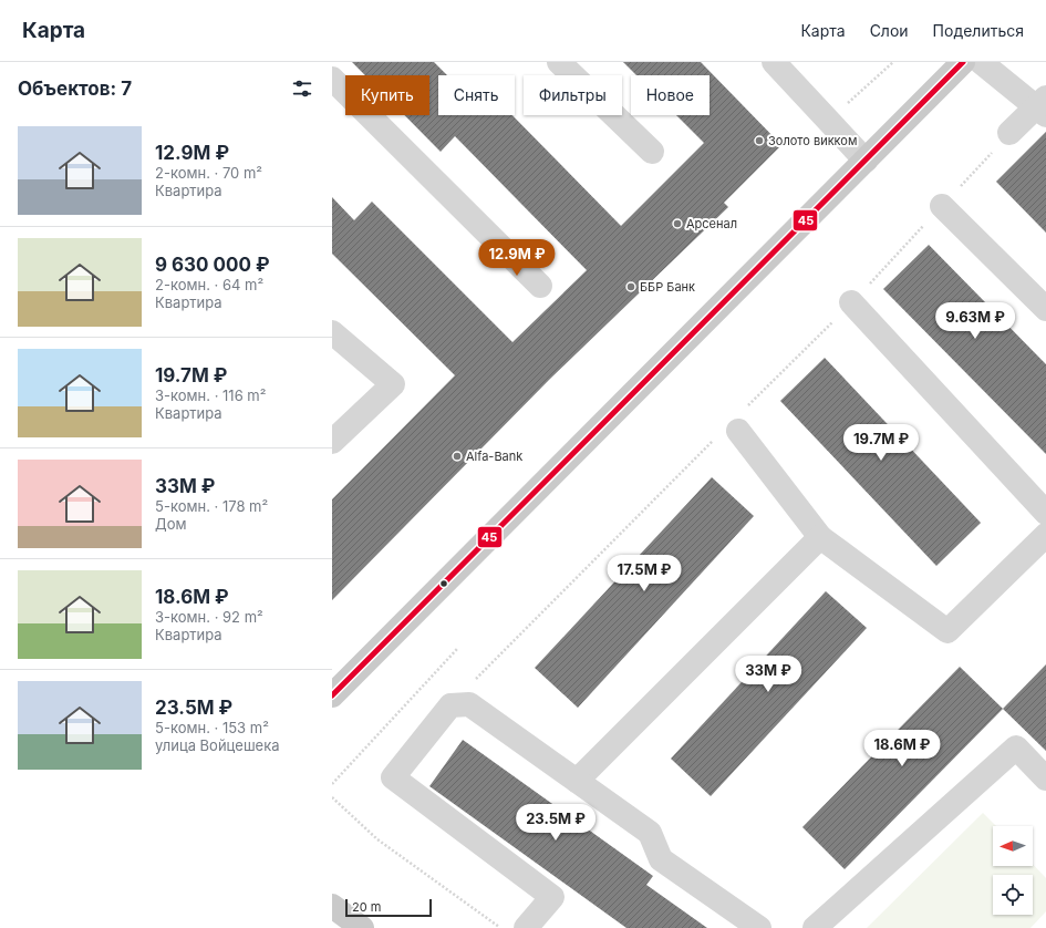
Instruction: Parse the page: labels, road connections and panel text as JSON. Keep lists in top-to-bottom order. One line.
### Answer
{"places":["Золото викком","Арсенал","ББР Банк","Alfa-Bank"],"lines":["transit line 45"],"scale_bar":"20 m","north":"left","page":{"header":"Карта","nav":["Карта","Слои","Поделиться"],"heading":"Объектов: 7","chip":["Купить","Снять","Фильтры","Новое"],"list":[{"name":"12.9M ₽","note":"2-комн. · 70 m² · Квартира"},{"name":"9 630 000 ₽","note":"2-комн. · 64 m² · Квартира"},{"name":"19.7M ₽","note":"3-комн. · 116 m² · Квартира"},{"name":"33M ₽","note":"5-комн. · 178 m² · Дом"},{"name":"18.6M ₽","note":"3-комн. · 92 m² · Квартира"},{"name":"23.5M ₽","note":"5-комн. · 153 m² · улица Войцешека"}],"price":["12.9M ₽","9.63M ₽","19.7M ₽","17.5M ₽","33M ₽","18.6M ₽","23.5M ₽"],"scale":"20 m"}}
